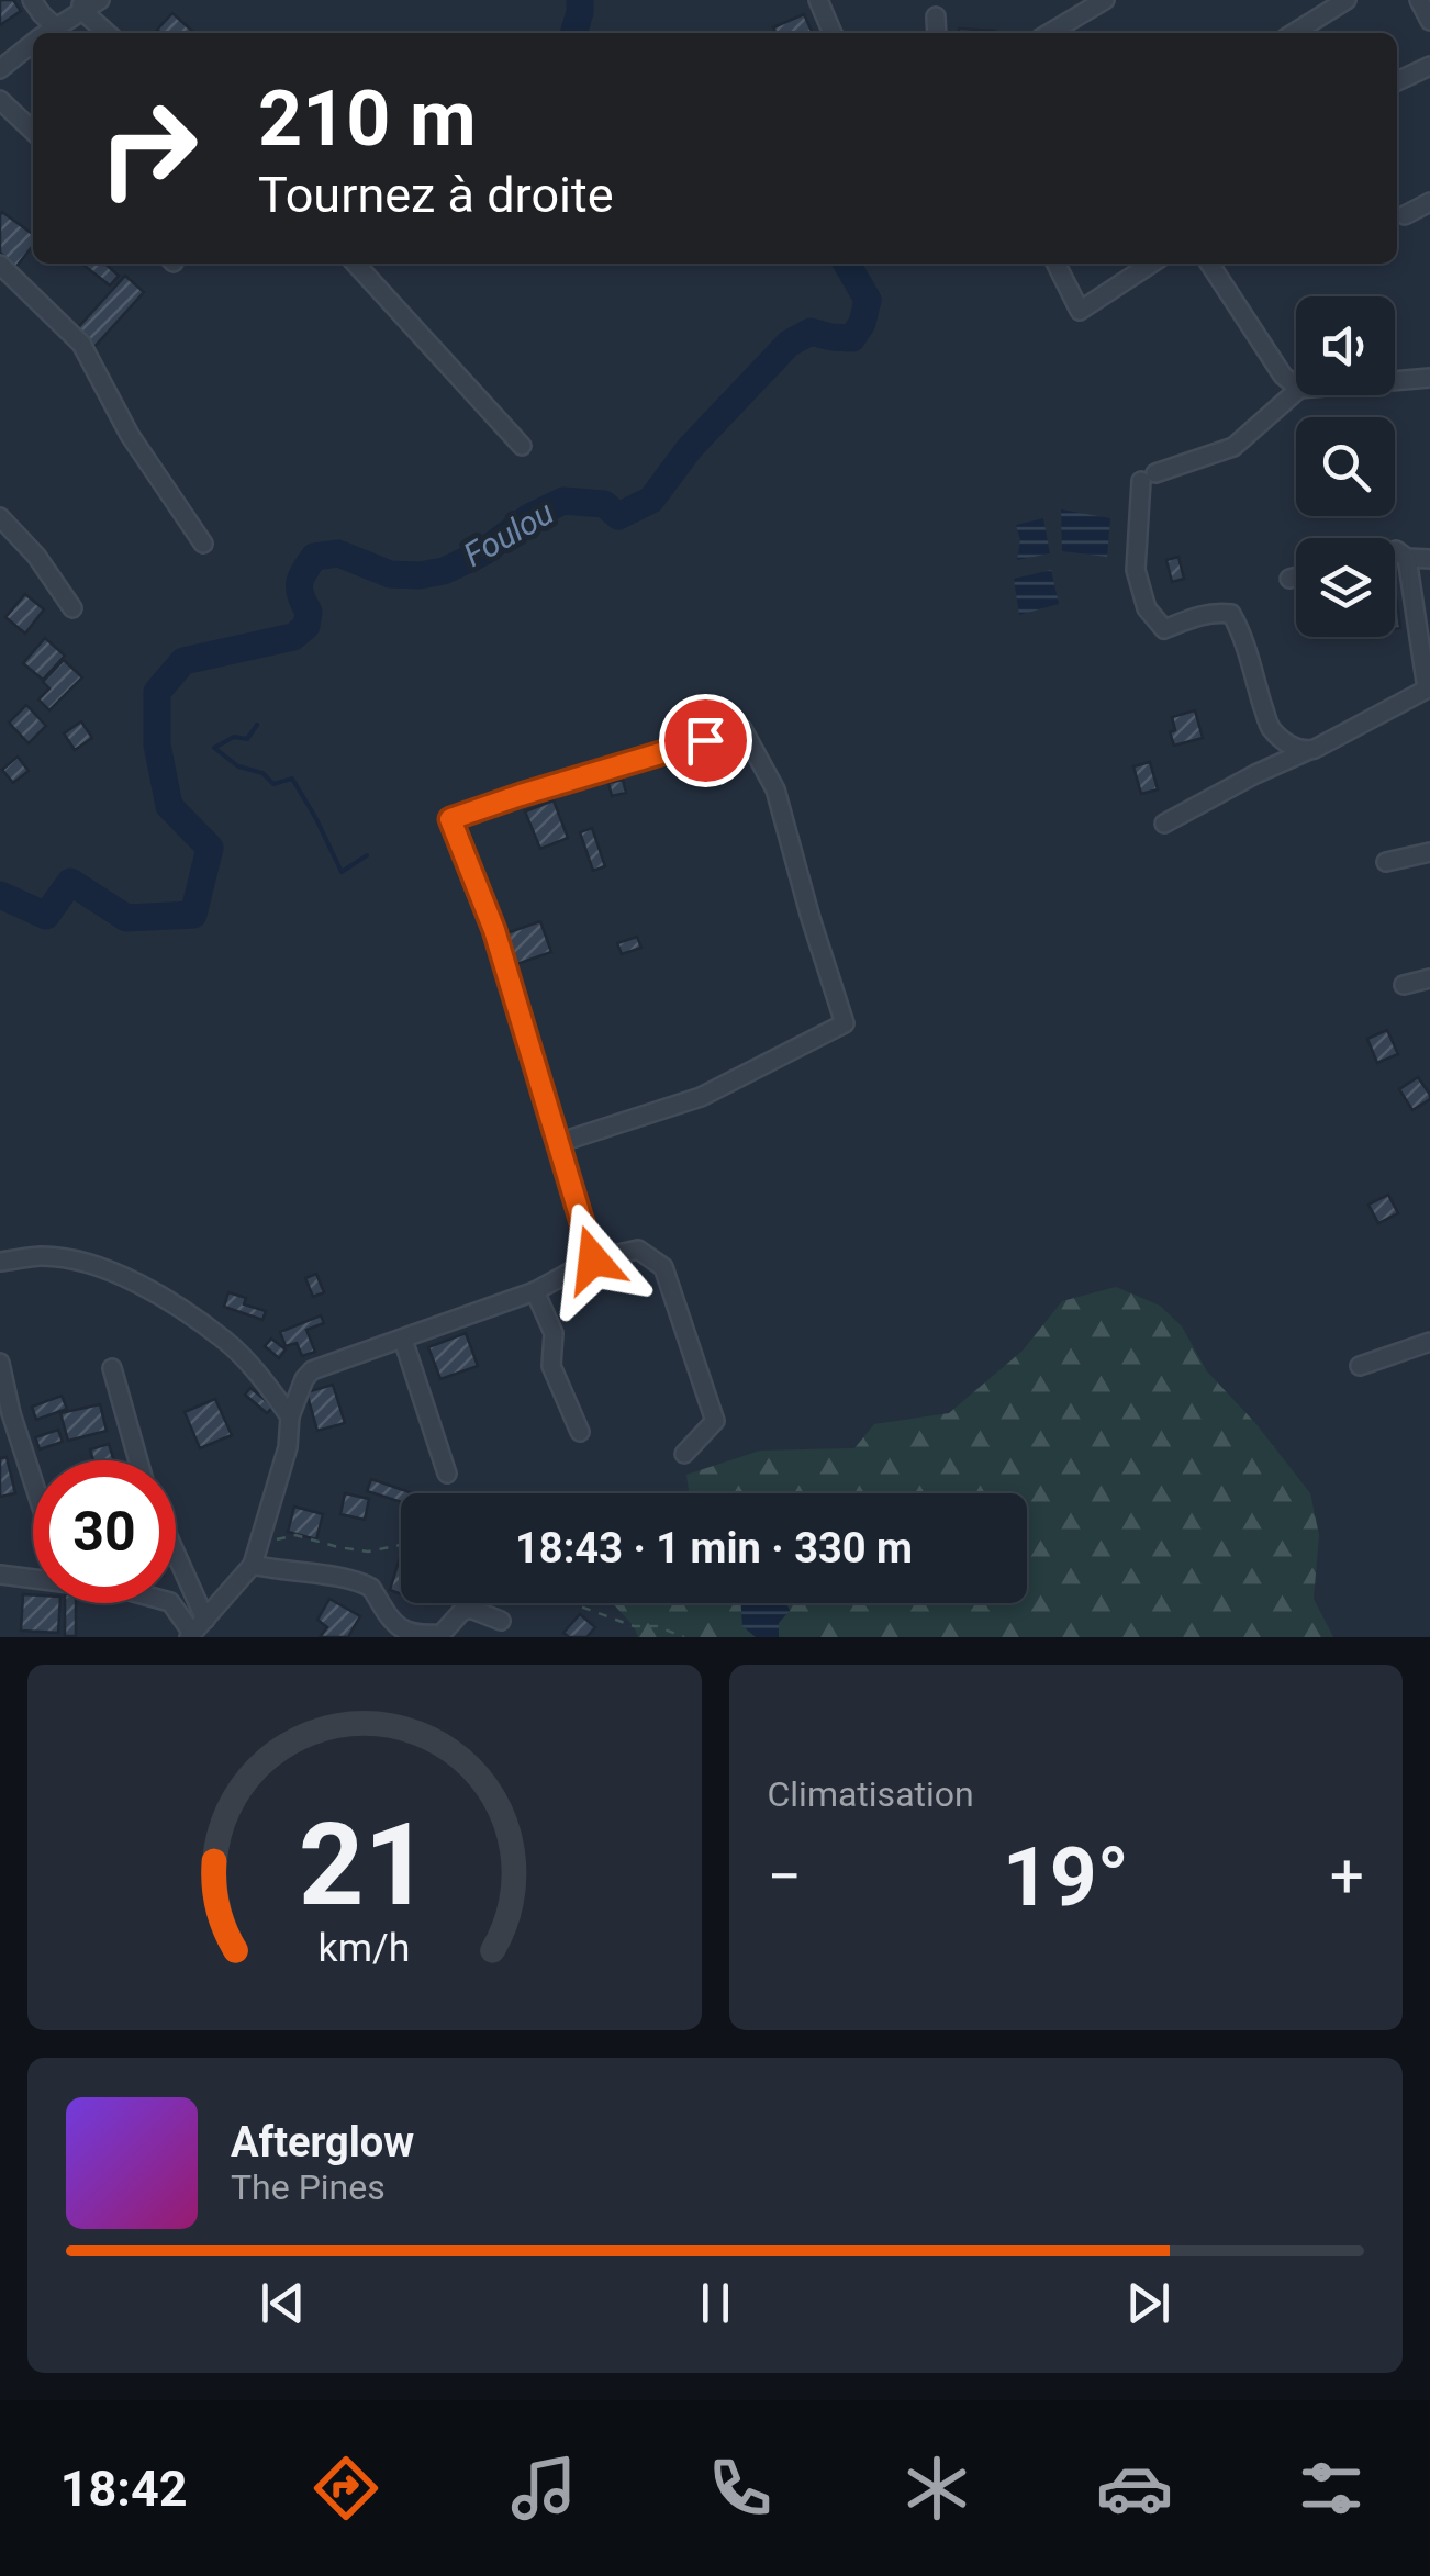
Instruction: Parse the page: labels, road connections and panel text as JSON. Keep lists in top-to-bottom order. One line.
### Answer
{"water":["Foulou"],"page":{"turn":["210 m","Tournez à droite"],"limit":"30","trip":"18:43 · 1 min · 330 m","tile":"Climatisation","heat":["−","19°","+"],"song":["Afterglow","The Pines"],"tabs":"18:42","gauge":["21","km/h"]}}
